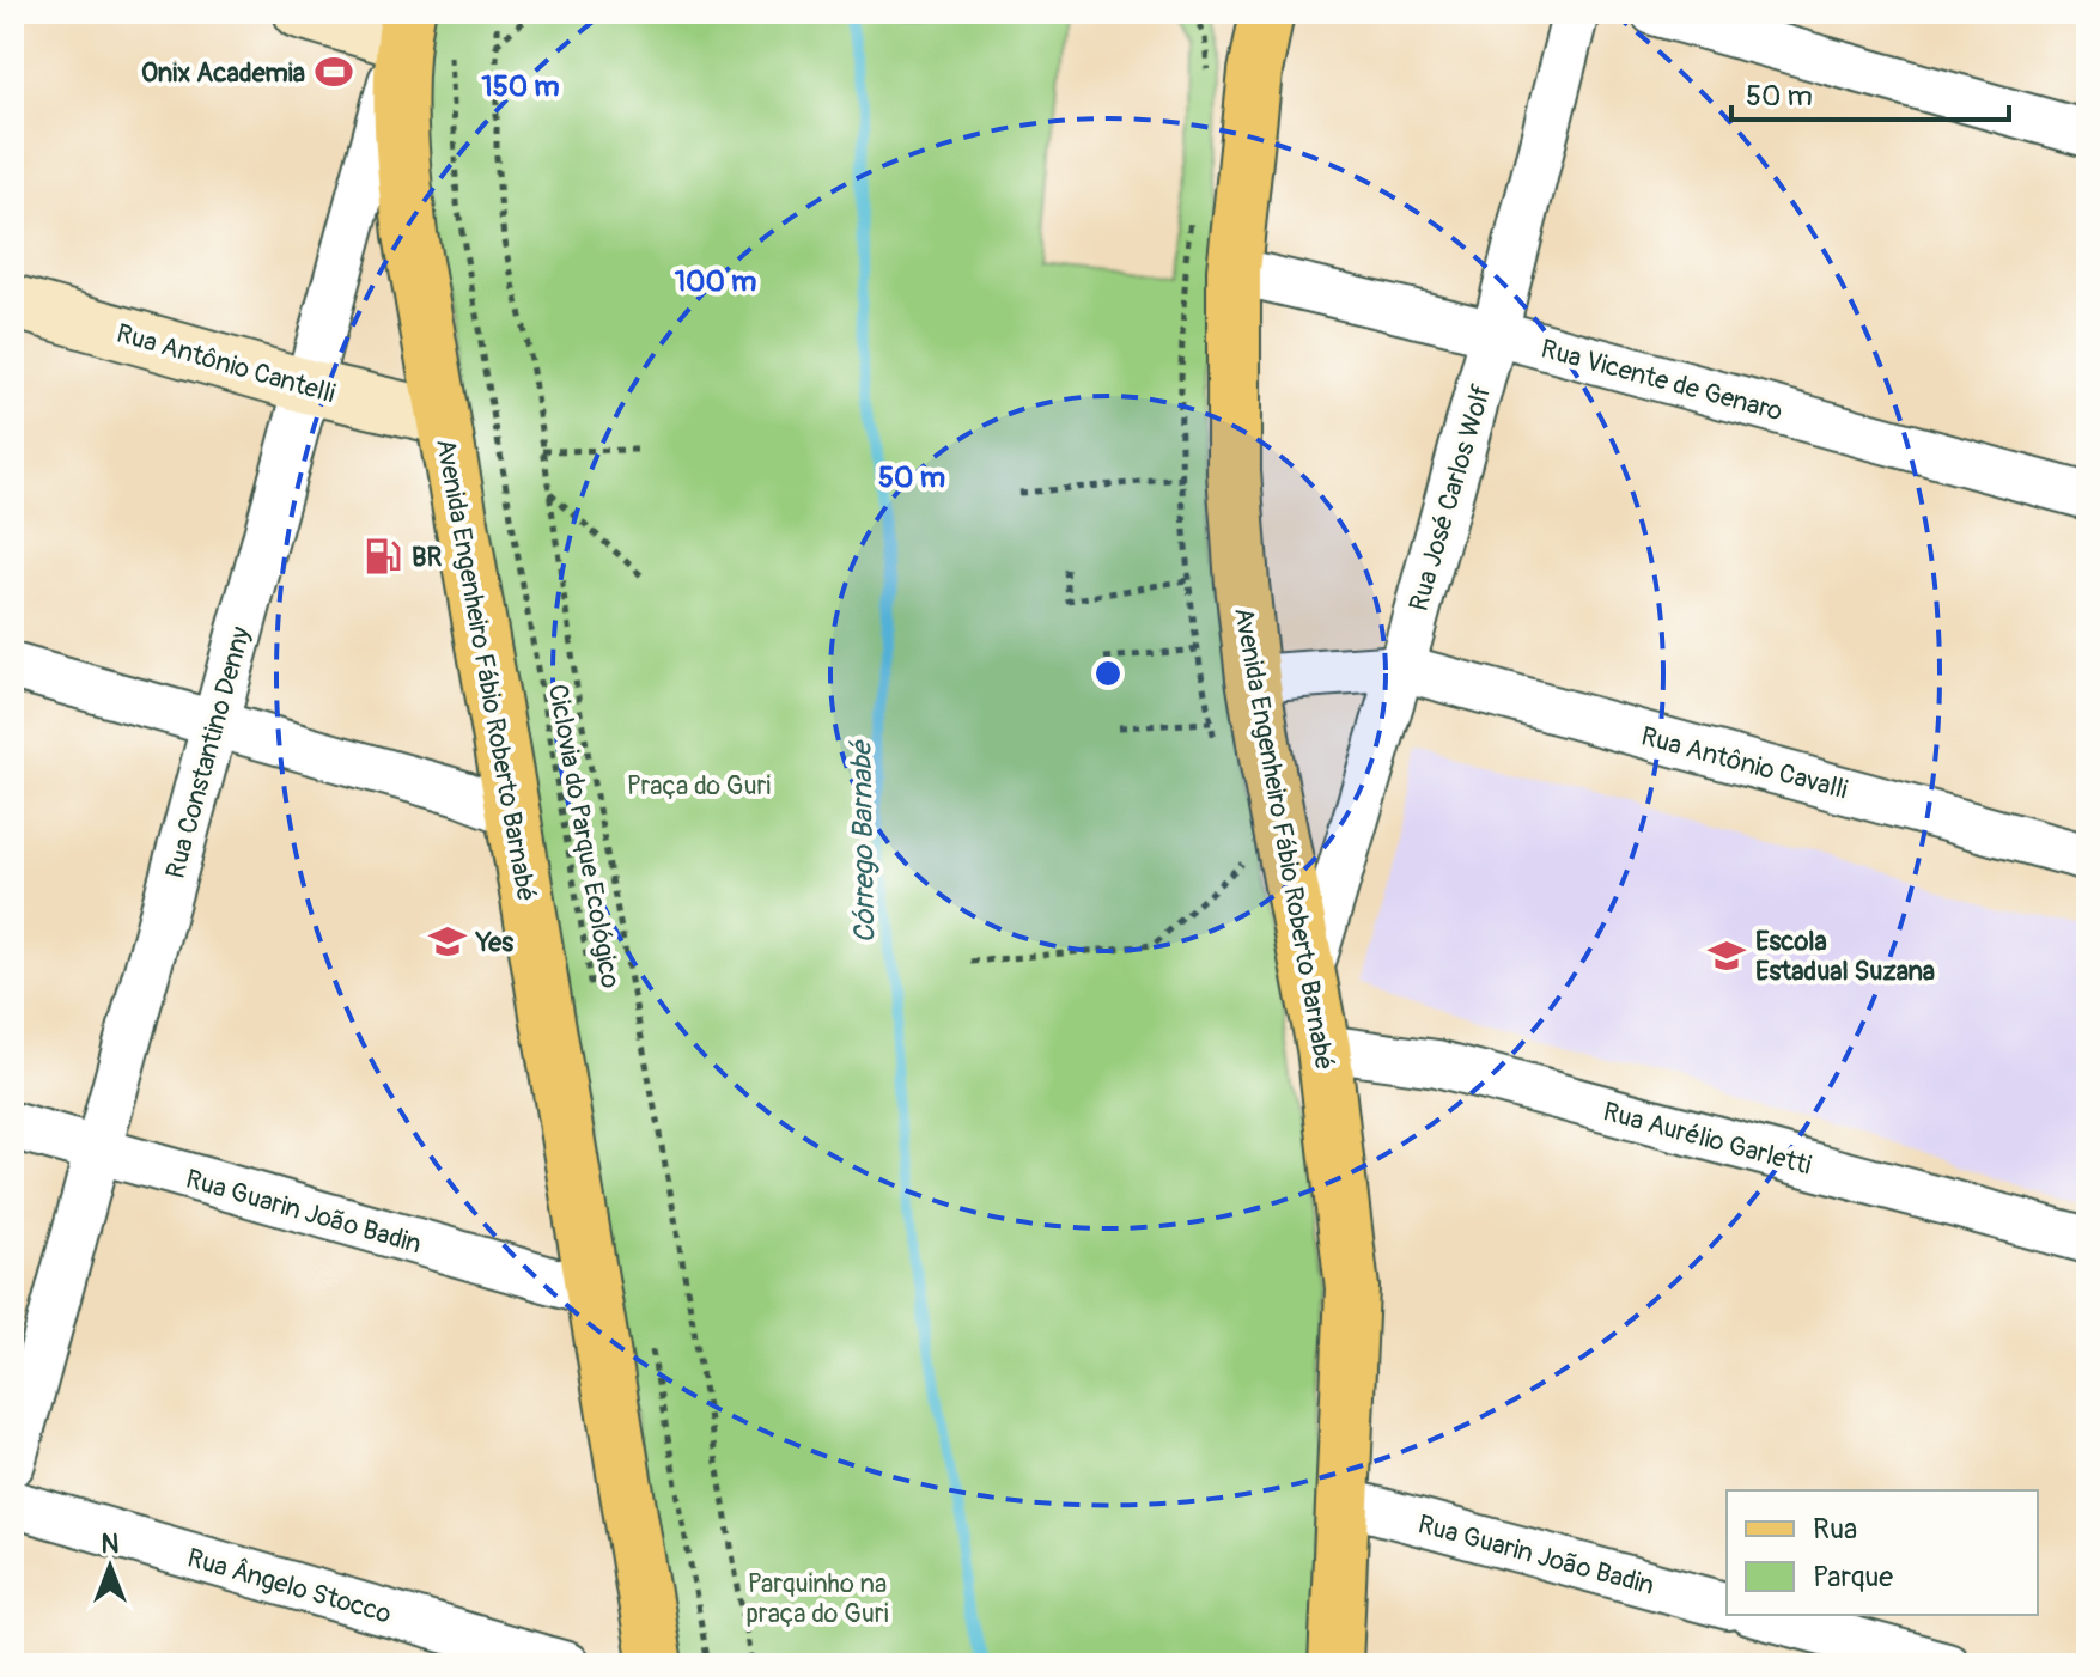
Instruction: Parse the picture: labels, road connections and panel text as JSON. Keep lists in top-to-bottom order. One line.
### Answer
{"streets":{"main road":["Avenida Engenheiro Fábio Roberto Barnabé"],"street":["Rua Antônio Cantelli","Rua Vicente de Genaro","Rua José Carlos Wolf","Rua Constantino Denny","Rua Antônio Cavalli","Rua Aurélio Garletti","Rua Guarin João Badin","Rua Ângelo Stocco"],"path":["Ciclovia do Parque Ecológico"]},"crossings":[["Rua Antônio Cantelli","Avenida Engenheiro Fábio Roberto Barnabé"],["Rua Antônio Cantelli","Rua Constantino Denny"],["Rua Vicente de Genaro","Rua José Carlos Wolf"],["Rua Vicente de Genaro","Avenida Engenheiro Fábio Roberto Barnabé"],["Rua José Carlos Wolf","Avenida Engenheiro Fábio Roberto Barnabé"],["Rua José Carlos Wolf","Rua Antônio Cavalli"],["Avenida Engenheiro Fábio Roberto Barnabé","Rua Constantino Denny"],["Avenida Engenheiro Fábio Roberto Barnabé","Rua Antônio Cavalli"],["Avenida Engenheiro Fábio Roberto Barnabé","Ciclovia do Parque Ecológico"],["Avenida Engenheiro Fábio Roberto Barnabé","Rua Aurélio Garletti"],["Avenida Engenheiro Fábio Roberto Barnabé","Rua Guarin João Badin"],["Rua Constantino Denny","Ciclovia do Parque Ecológico"],["Rua Constantino Denny","Rua Guarin João Badin"]],"water":["Córrego Barnabé"],"parks":["Praça do Guri","Parquinho na praça do Guri"],"places":{"sports":["Onix Academia"],"fuel station":["BR"],"school or university":["Yes","Escola Estadual Suzana"]},"legend":["Rua","Parque"],"scale_bar":"50 m","north":"top","rings":["150 m","100 m","50 m"]}
